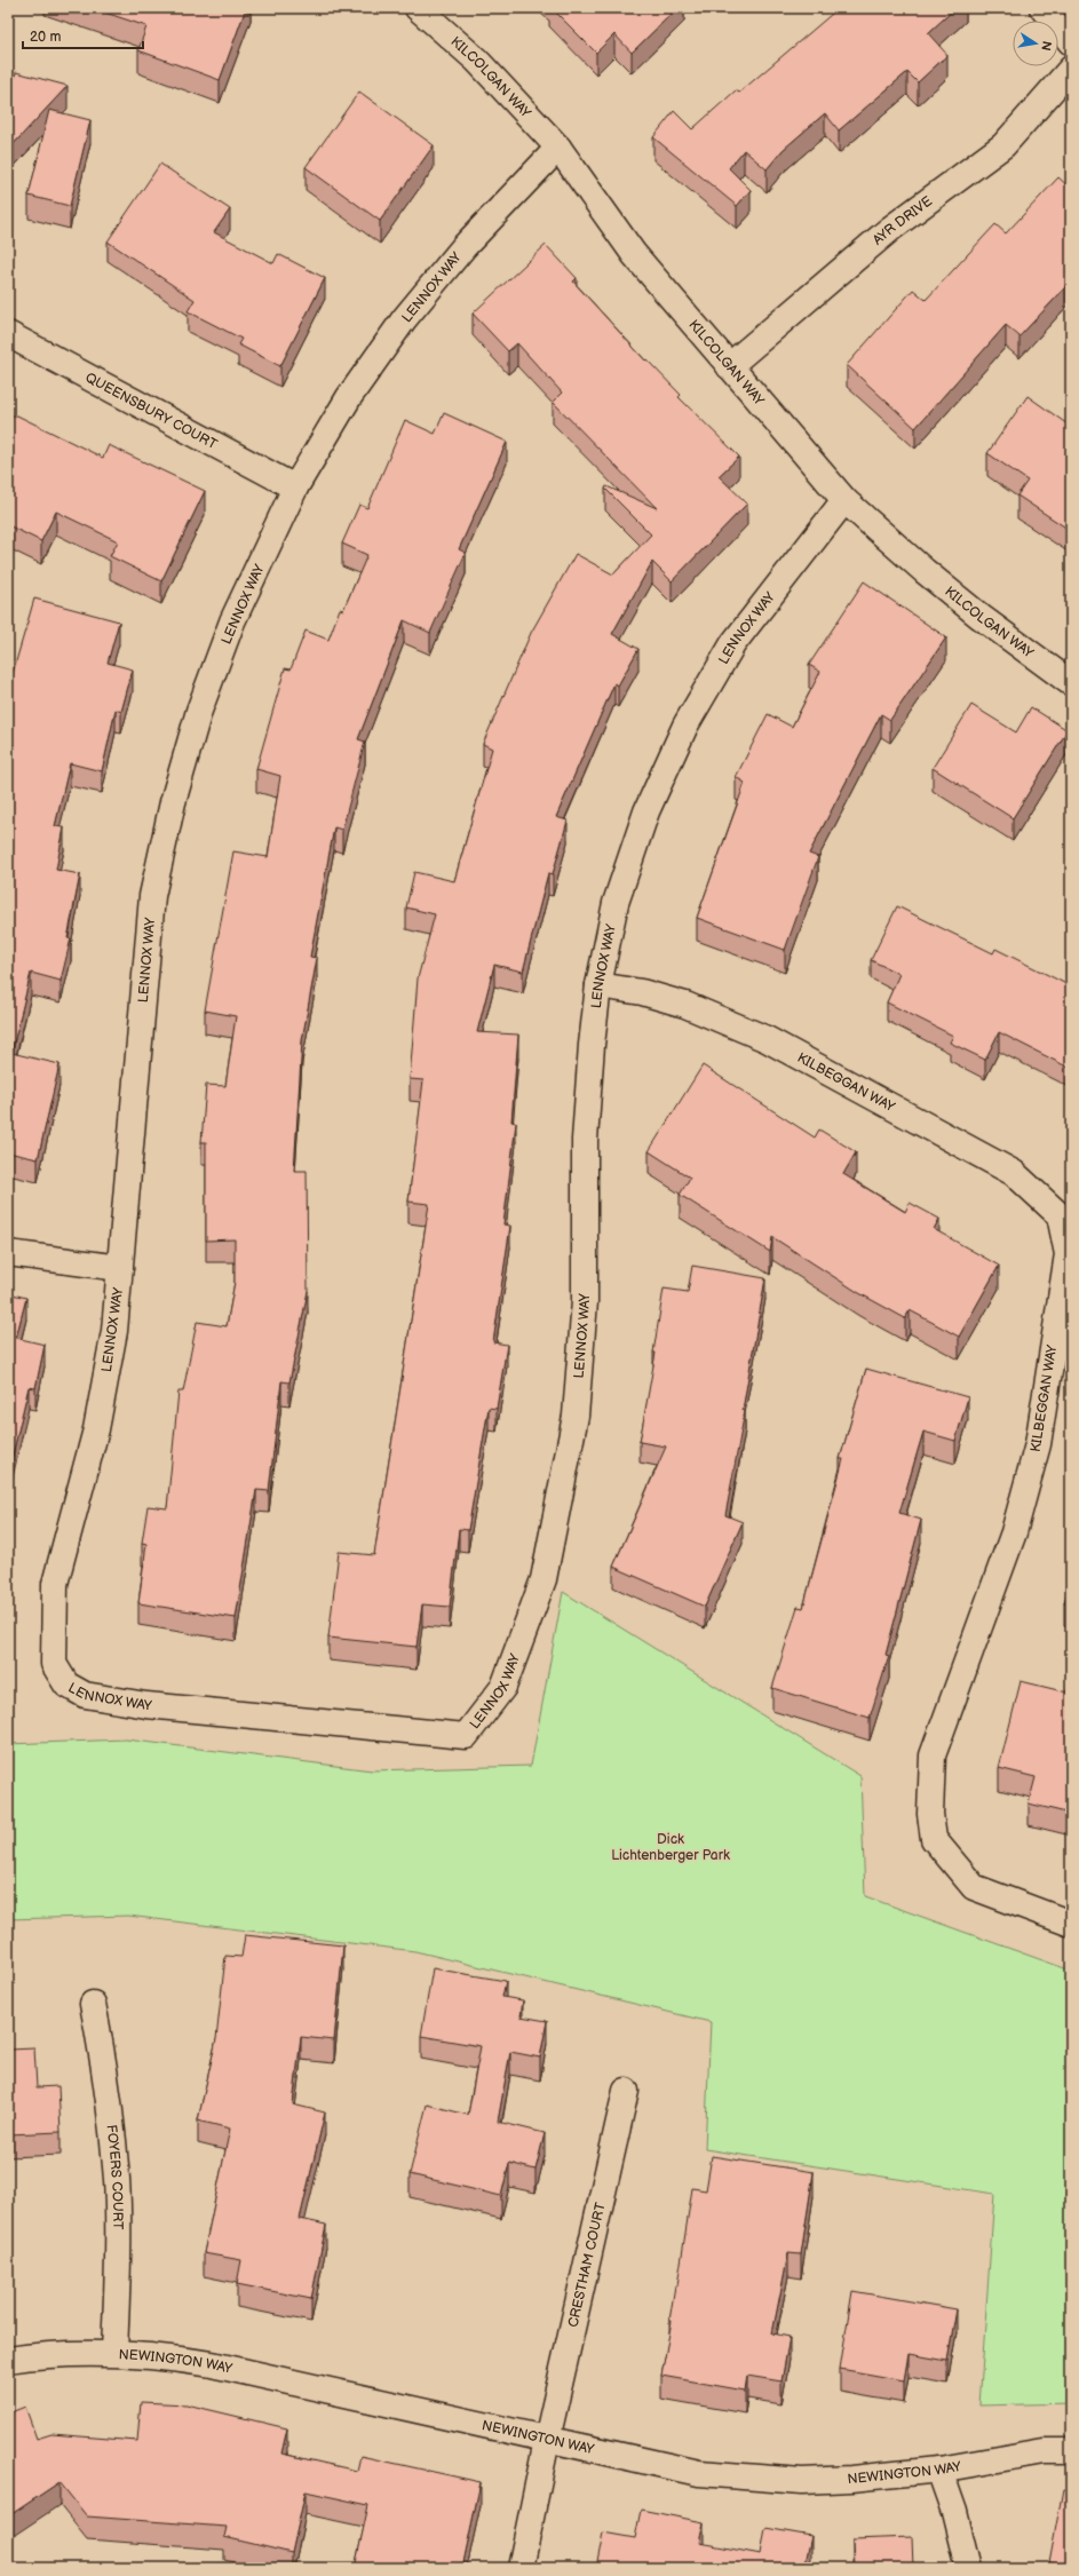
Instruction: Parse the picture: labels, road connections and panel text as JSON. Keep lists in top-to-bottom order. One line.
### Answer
{"streets":{"street":["KILCOLGAN WAY","AYR DRIVE","LENNOX WAY","QUEENSBURY COURT","KILBEGGAN WAY","FOYERS COURT","CRESTHAM COURT","NEWINGTON WAY"]},"crossings":[["KILCOLGAN WAY","AYR DRIVE"],["KILCOLGAN WAY","LENNOX WAY"],["LENNOX WAY","QUEENSBURY COURT"],["LENNOX WAY","KILBEGGAN WAY"],["FOYERS COURT","NEWINGTON WAY"],["CRESTHAM COURT","NEWINGTON WAY"]],"parks":["Dick Lichtenberger Park"],"scale_bar":"20 m","north":"right"}
